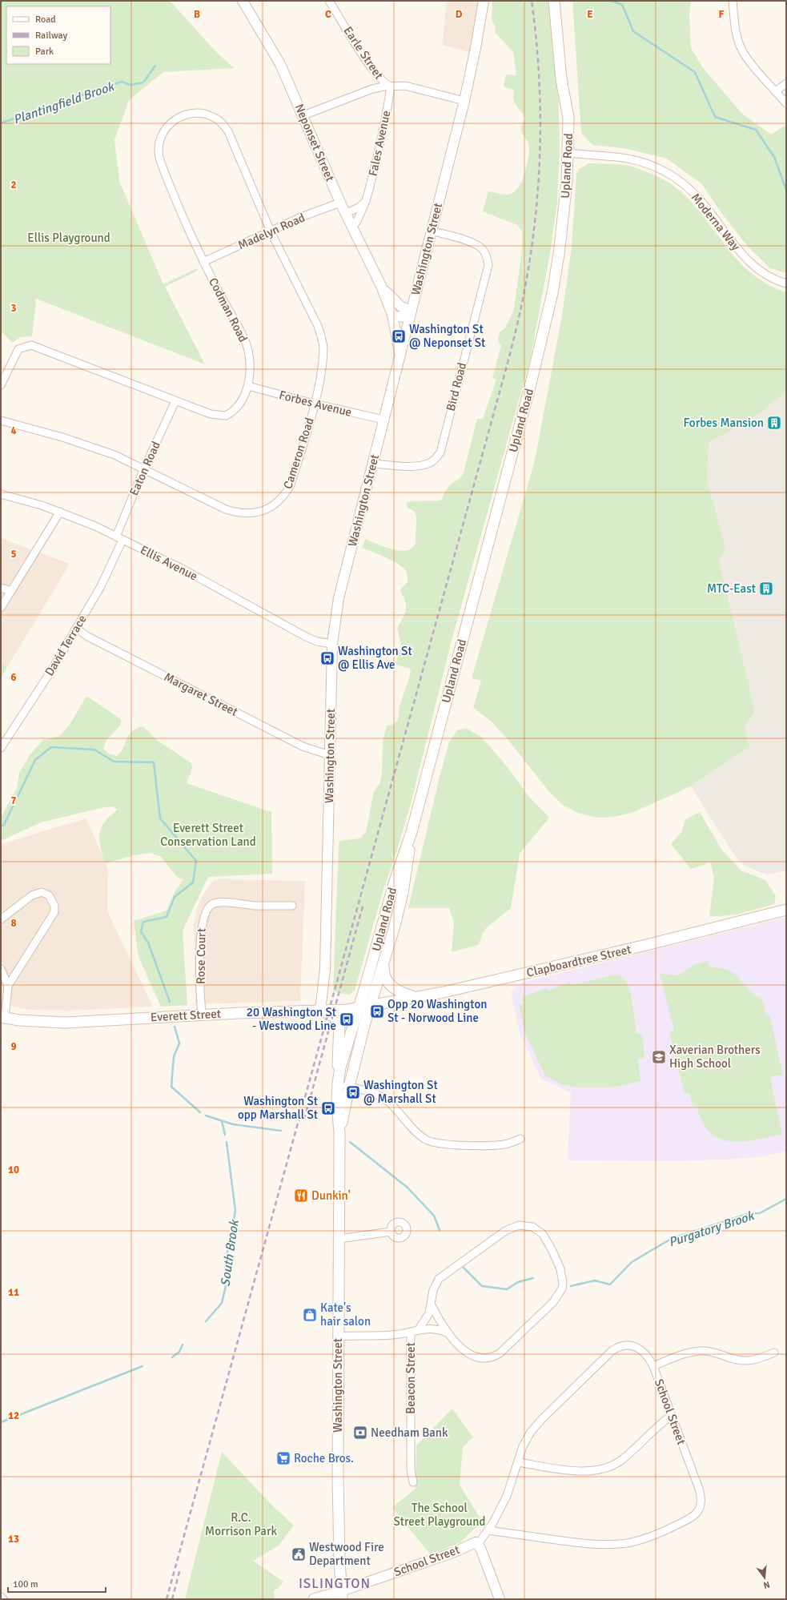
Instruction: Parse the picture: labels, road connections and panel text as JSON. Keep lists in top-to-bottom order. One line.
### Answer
{"streets":{"main road":["Upland Road","Washington Street","Clapboardtree Street","Everett Street"],"street":["Earle Street","Neponset Street","Fales Avenue","Moderna Way","Madelyn Road","Codman Road","Bird Road","Forbes Avenue","Cameron Road","Eaton Road","Ellis Avenue","David Terrace","Margaret Street","Rose Court","Beacon Street","School Street"]},"crossings":[["Earle Street","Fales Avenue"],["Neponset Street","Fales Avenue"],["Neponset Street","Madelyn Road"],["Neponset Street","Washington Street"],["Upland Road","Moderna Way"],["Upland Road","Washington Street"],["Upland Road","Clapboardtree Street"],["Upland Road","Everett Street"],["Madelyn Road","Codman Road"],["Madelyn Road","Cameron Road"],["Washington Street","Bird Road"],["Washington Street","Forbes Avenue"],["Washington Street","Ellis Avenue"],["Washington Street","Margaret Street"],["Washington Street","Clapboardtree Street"],["Washington Street","Everett Street"],["Washington Street","School Street"],["Codman Road","Forbes Avenue"],["Codman Road","Cameron Road"],["Codman Road","Eaton Road"],["Forbes Avenue","Cameron Road"],["Cameron Road","Eaton Road"],["Eaton Road","Ellis Avenue"],["Eaton Road","David Terrace"],["Ellis Avenue","David Terrace"],["David Terrace","Margaret Street"],["Rose Court","Everett Street"],["Clapboardtree Street","Everett Street"]],"districts":["ISLINGTON"],"water":["Plantingfield Brook","Purgatory Brook","South Brook"],"parks":["Ellis Playground","Everett Street Conservation Land","The School Street Playground","R.C. Morrison Park"],"places":{"bus stop":["Washington St @ Neponset St","Washington St @ Ellis Ave","Opp 20 Washington St - Norwood Line","20 Washington St - Westwood Line","Washington St @ Marshall St","Washington St opp Marshall St"],"building":["Forbes Mansion","MTC-East"],"school or university":["Xaverian Brothers High School"],"restaurant":["Dunkin'"],"shop":["Kate's hair salon"],"bank":["Needham Bank"],"supermarket":["Roche Bros."],"public building":["Westwood Fire Department"]},"legend":["Road","Railway","Park"],"scale_bar":"100 m","north":"bottom","grid":{"columns":["B","C","D","E","F"],"rows":["2","3","4","5","6","7","8","9","10","11","12","13"]}}
